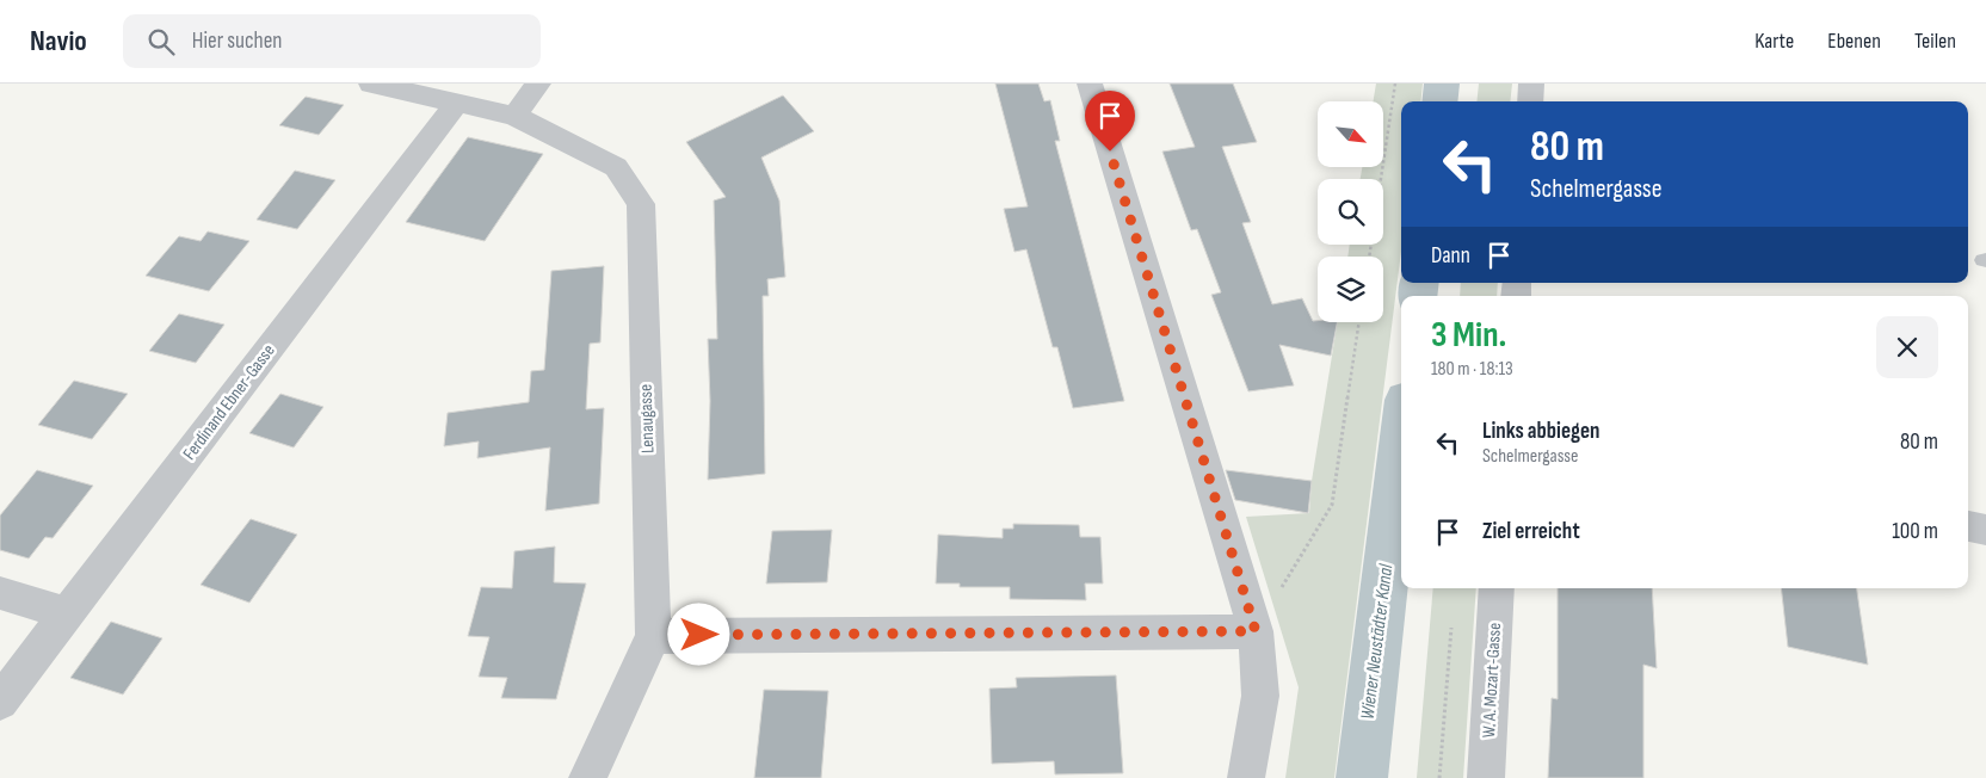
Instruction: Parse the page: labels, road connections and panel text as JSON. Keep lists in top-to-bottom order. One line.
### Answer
{"streets":{"street":["Ferdinand Ebner-Gasse","Lenaugasse","W. A. Mozart-Gasse"]},"crossings":[["Ferdinand Ebner-Gasse","Lenaugasse"]],"water":["Wiener Neustädter Kanal"],"north":"bottom right","page":{"header":"Navio","search":"Hier suchen","nav":["Karte","Ebenen","Teilen"],"turn":["80 m","Schelmergasse"],"then":"Dann","heading":["3 Min.","180 m · 18:13"],"list":[{"name":"Links abbiegen","note":"Schelmergasse","value":"80 m"},{"name":"Ziel erreicht","value":"100 m"}]}}
